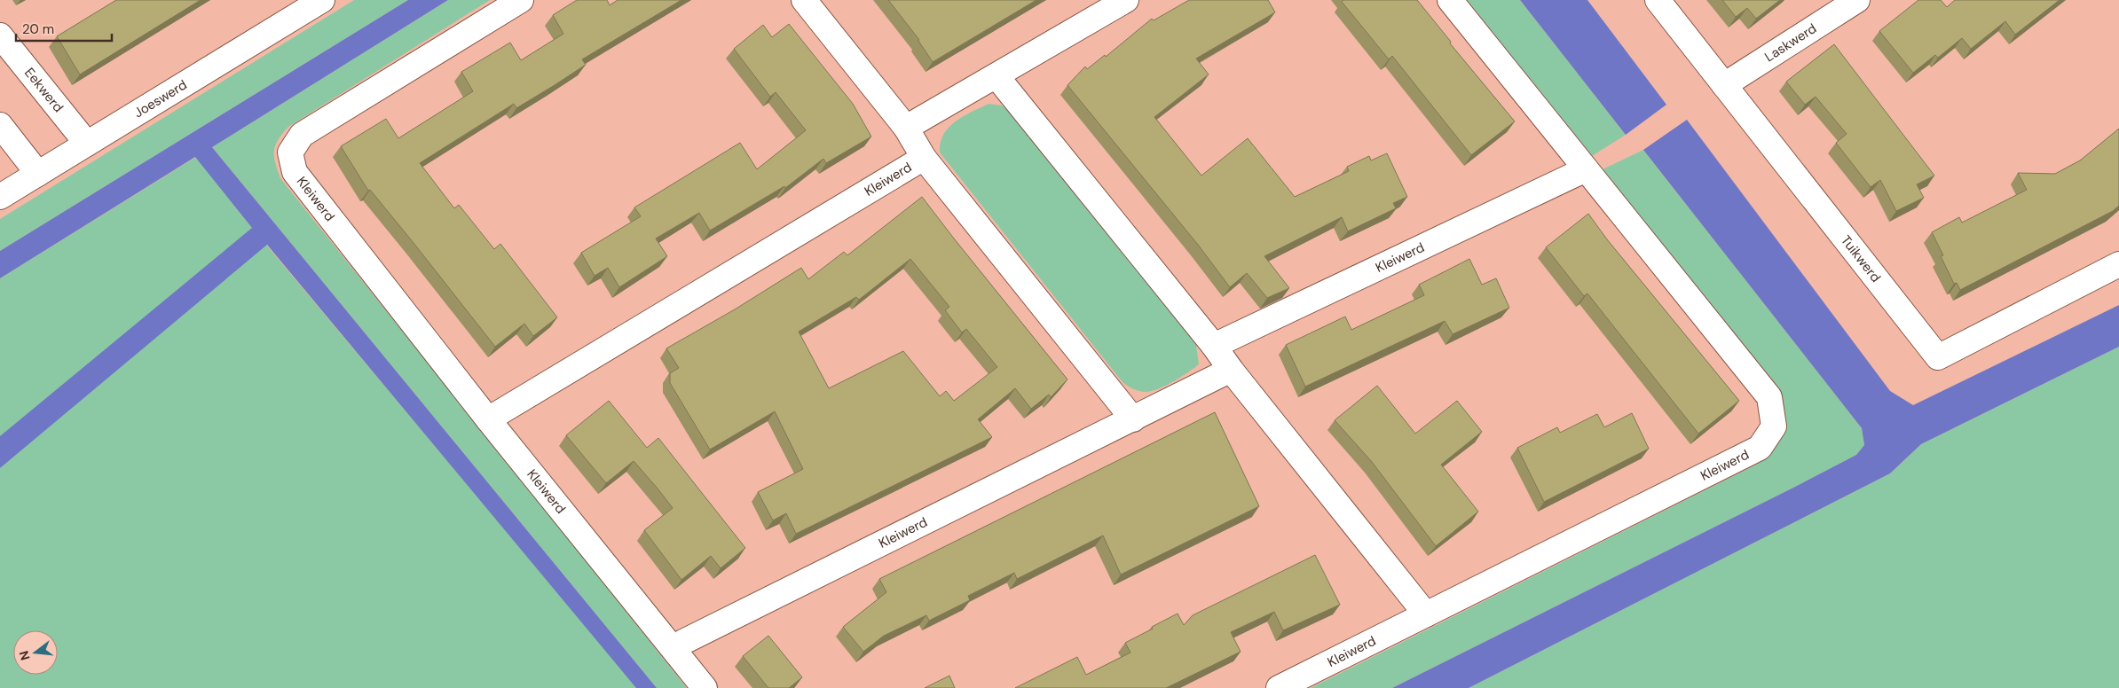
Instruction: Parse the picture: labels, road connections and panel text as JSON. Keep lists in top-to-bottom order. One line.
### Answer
{"streets":{"street":["Laskwerd","Eekwerd","Joeswerd","Kleiwerd","Tuikwerd"]},"crossings":[["Laskwerd","Tuikwerd"],["Eekwerd","Joeswerd"]],"scale_bar":"20 m","north":"left"}
